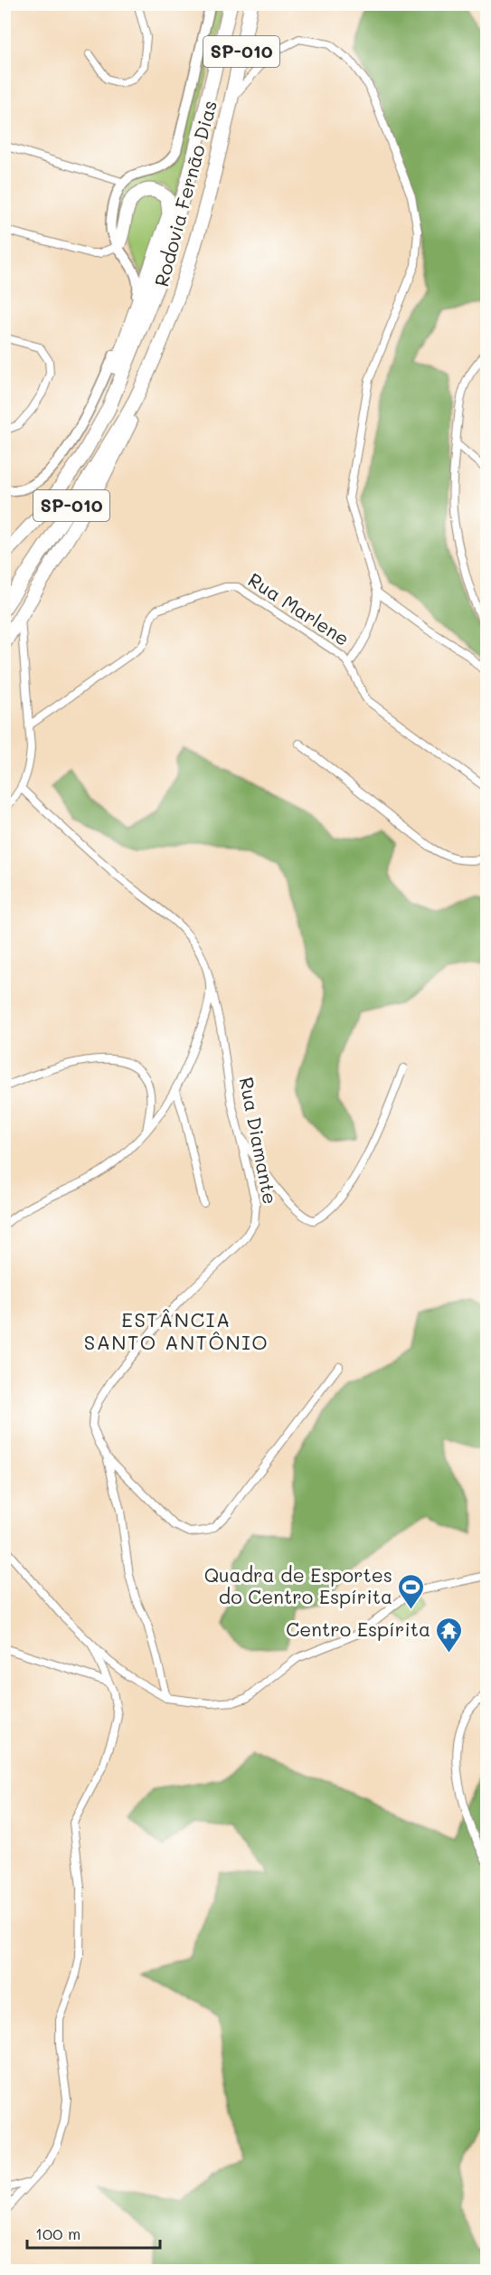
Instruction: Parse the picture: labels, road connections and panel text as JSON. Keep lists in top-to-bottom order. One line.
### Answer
{"streets":{"highway":["SP-010","Rodovia Fernão Dias"],"street":["Rua Marlene","Rua Diamante"]},"districts":["ESTÂNCIA SANTO ANTÔNIO"],"places":{"sports":["Quadra de Esportes do Centro Espírita"],"temple":["Centro Espírita"]},"scale_bar":"100 m"}
